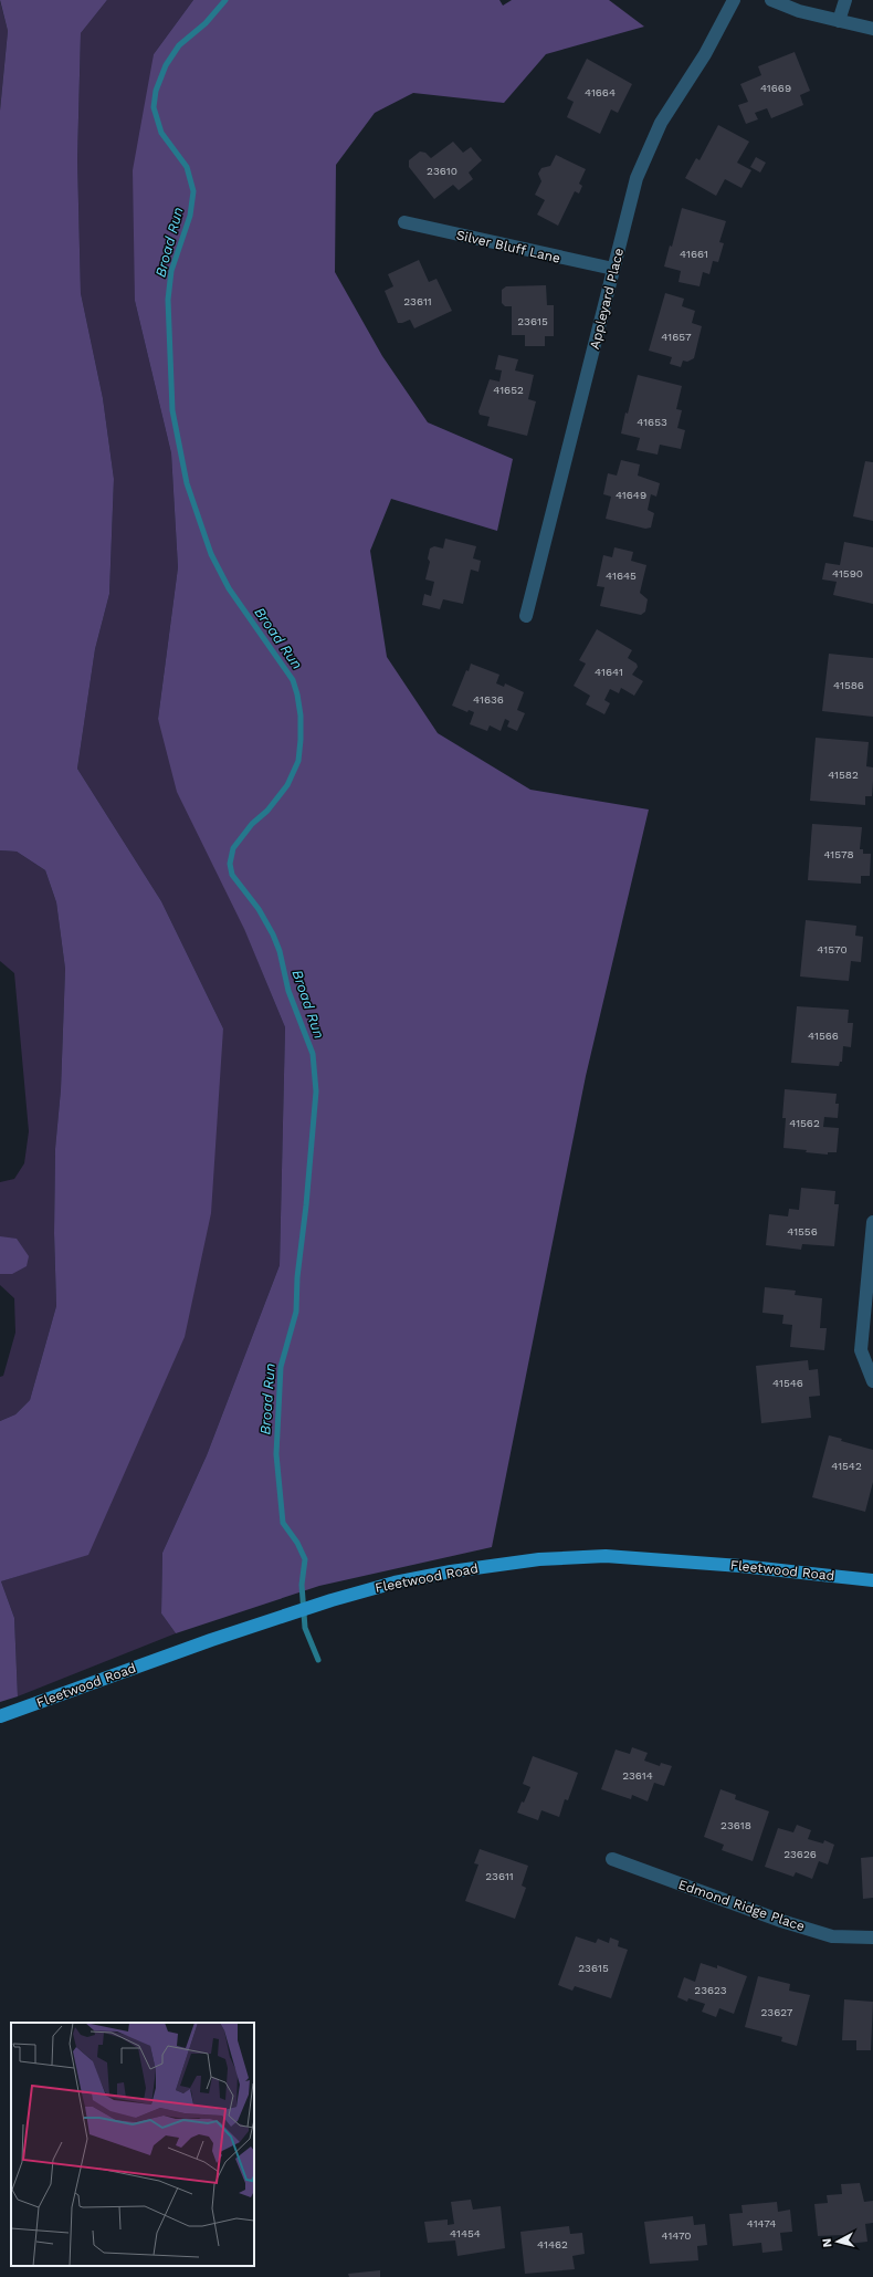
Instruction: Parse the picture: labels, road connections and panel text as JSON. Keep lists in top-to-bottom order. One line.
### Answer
{"streets":{"main road":["Fleetwood Road"],"street":["Silver Bluff Lane","Appleyard Place","Edmond Ridge Place"]},"crossings":[["Silver Bluff Lane","Appleyard Place"]],"water":["Broad Run"],"house_numbers":["41669","41664","23610","41661","23611","23615","41657","41652","41653","41649","41590","41645","41641","41586","41636","41582","41578","41570","41566","41562","41556","41546","41542","23614","23618","23626","23611","23615","23623","23627","41474","41454","41470","41462"],"north":"left"}
